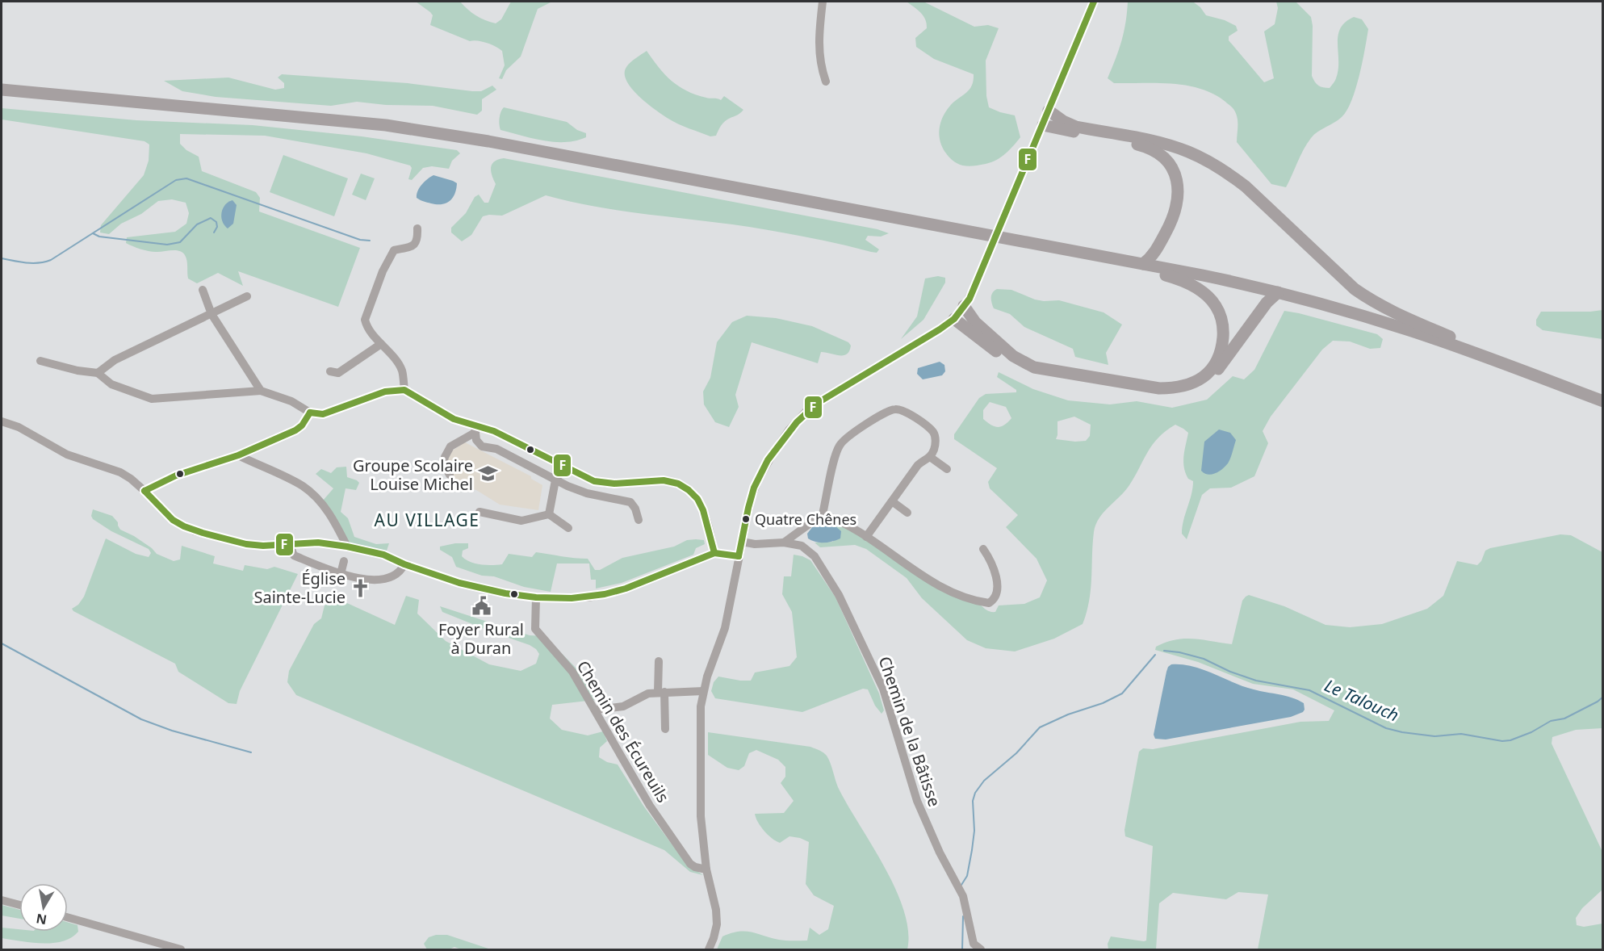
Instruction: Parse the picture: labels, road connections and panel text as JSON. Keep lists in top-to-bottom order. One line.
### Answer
{"streets":{"street":["Chemin des Écureuils","Chemin de la Bâtisse"]},"districts":["AU VILLAGE"],"water":["Le Talouch"],"places":{"school or university":["Groupe Scolaire Louise Michel"],"other":["Quatre Chênes"],"church":["Église Sainte-Lucie"],"public building":["Foyer Rural à Duran"]},"lines":["transit line F"],"north":"bottom"}
